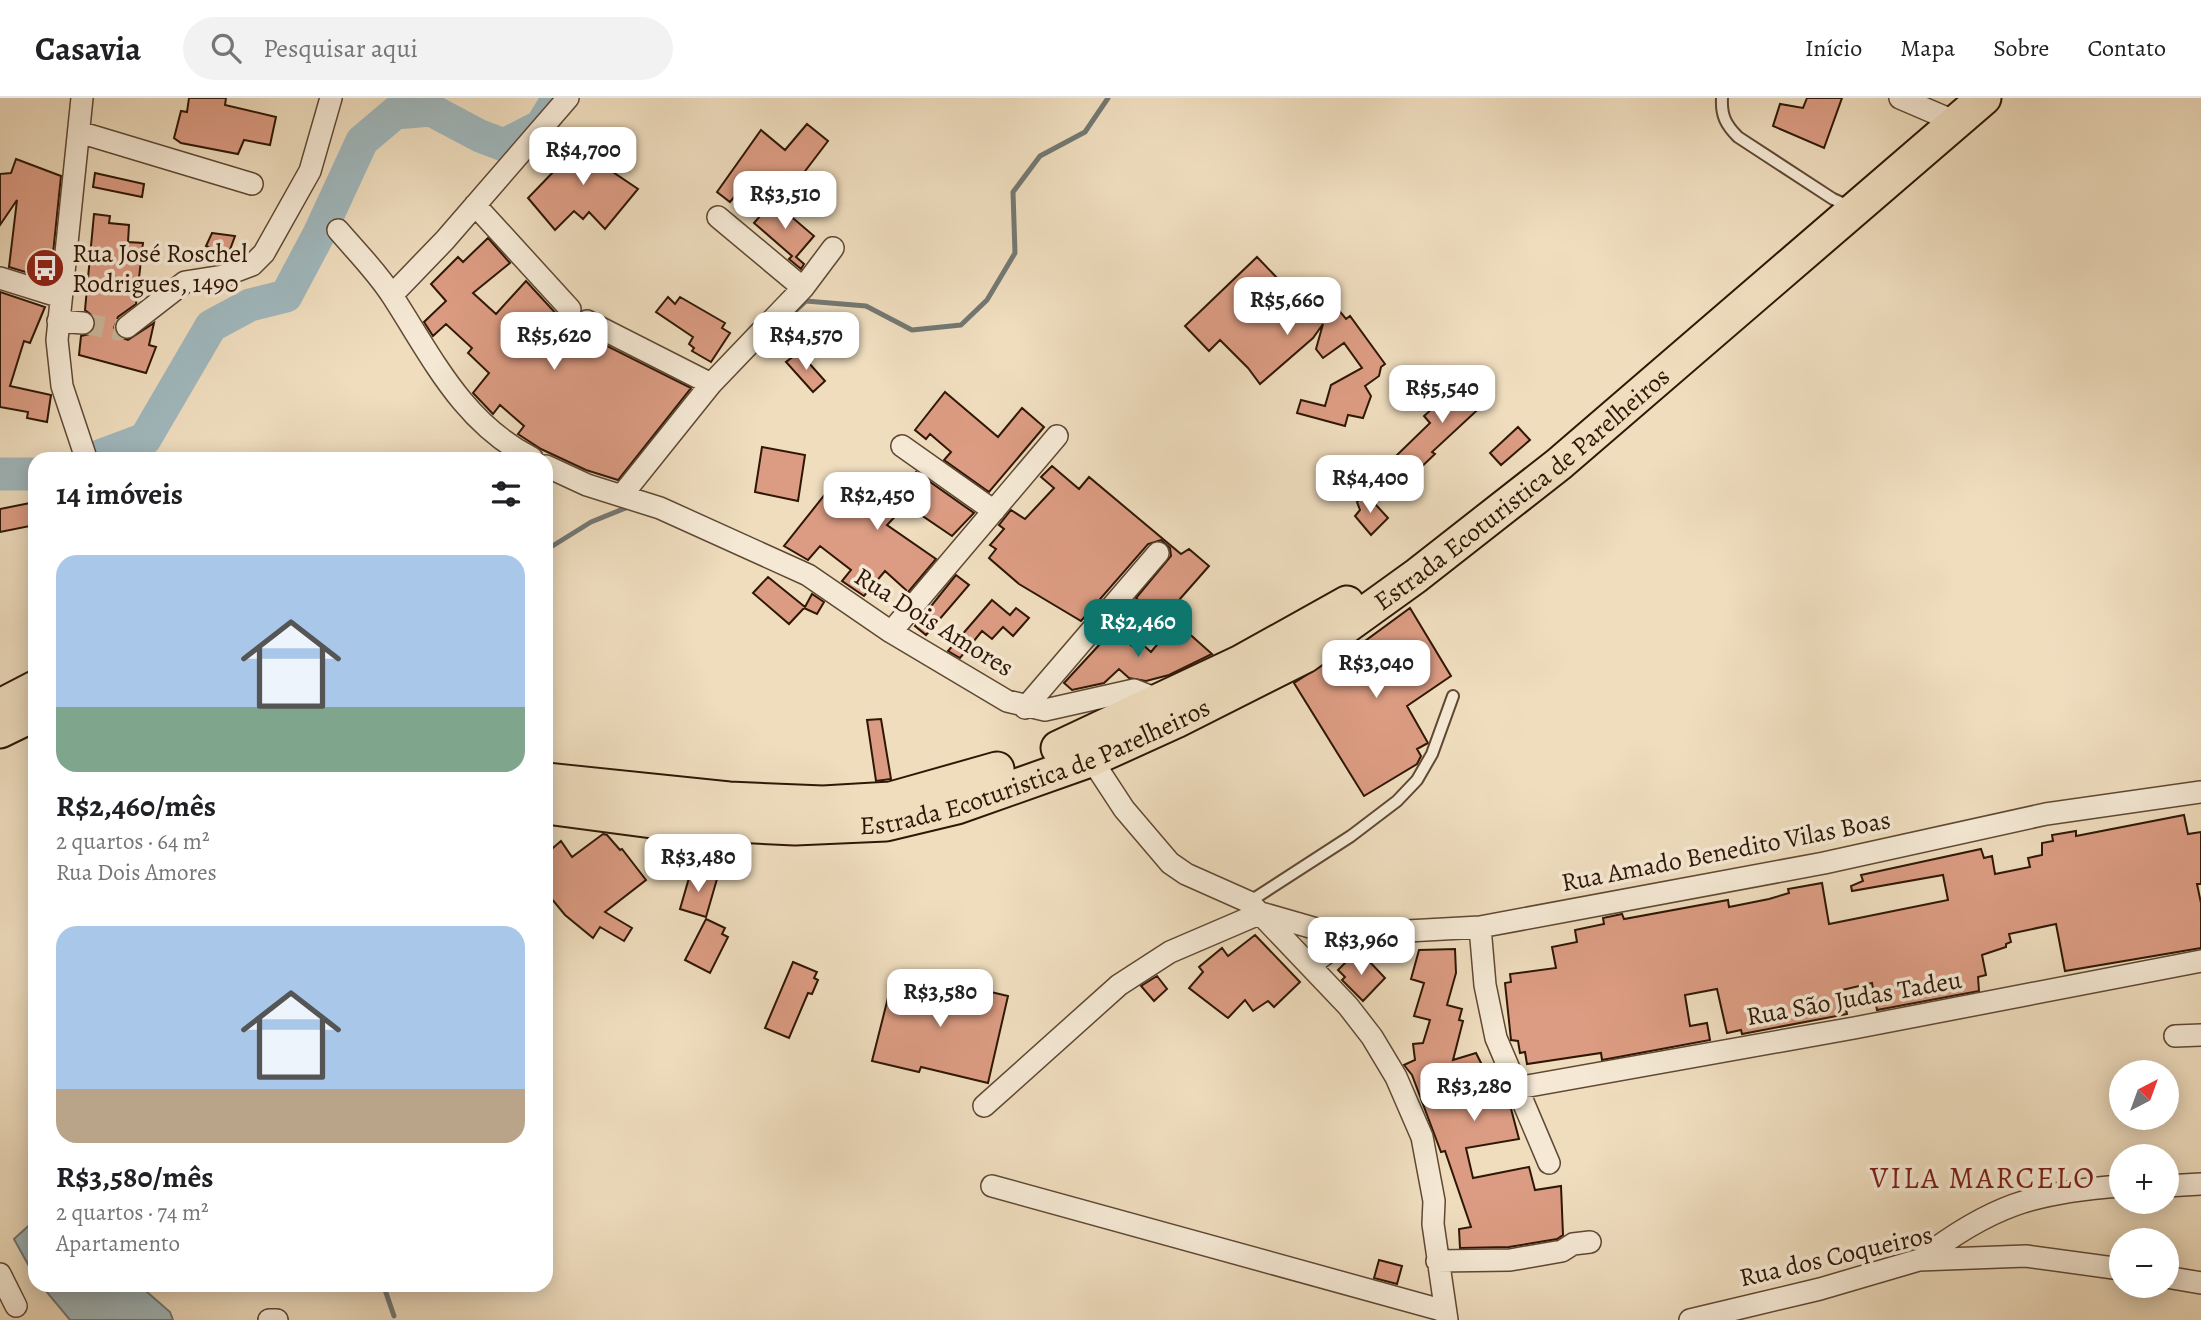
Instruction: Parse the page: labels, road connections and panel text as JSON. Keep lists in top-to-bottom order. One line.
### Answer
{"streets":{"main road":["Estrada Ecoturistica de Parelheiros"],"street":["Rua Dois Amores","Rua Amado Benedito Vilas Boas","Rua São Judas Tadeu","Rua dos Coqueiros"]},"crossings":[["Estrada Ecoturistica de Parelheiros","Rua Dois Amores"]],"districts":["VILA MARCELO"],"places":{"bus stop":["Rua José Roschel Rodrigues, 1490"]},"north":"top right","page":{"header":"Casavia","search":"Pesquisar aqui","nav":["Início","Mapa","Sobre","Contato"],"price":["R$4,700","R$3,510","R$5,660","R$5,620","R$4,570","R$5,540","R$4,400","R$2,450","R$2,460","R$3,040","R$3,480","R$3,960","R$3,580","R$3,280"],"heading":"14 imóveis","list":[{"name":"R$2,460/mês","note":"2 quartos · 64 m² · Rua Dois Amores"},{"name":"R$3,580/mês","note":"2 quartos · 74 m² · Apartamento"}],"map_buttons":["+","−"]}}
